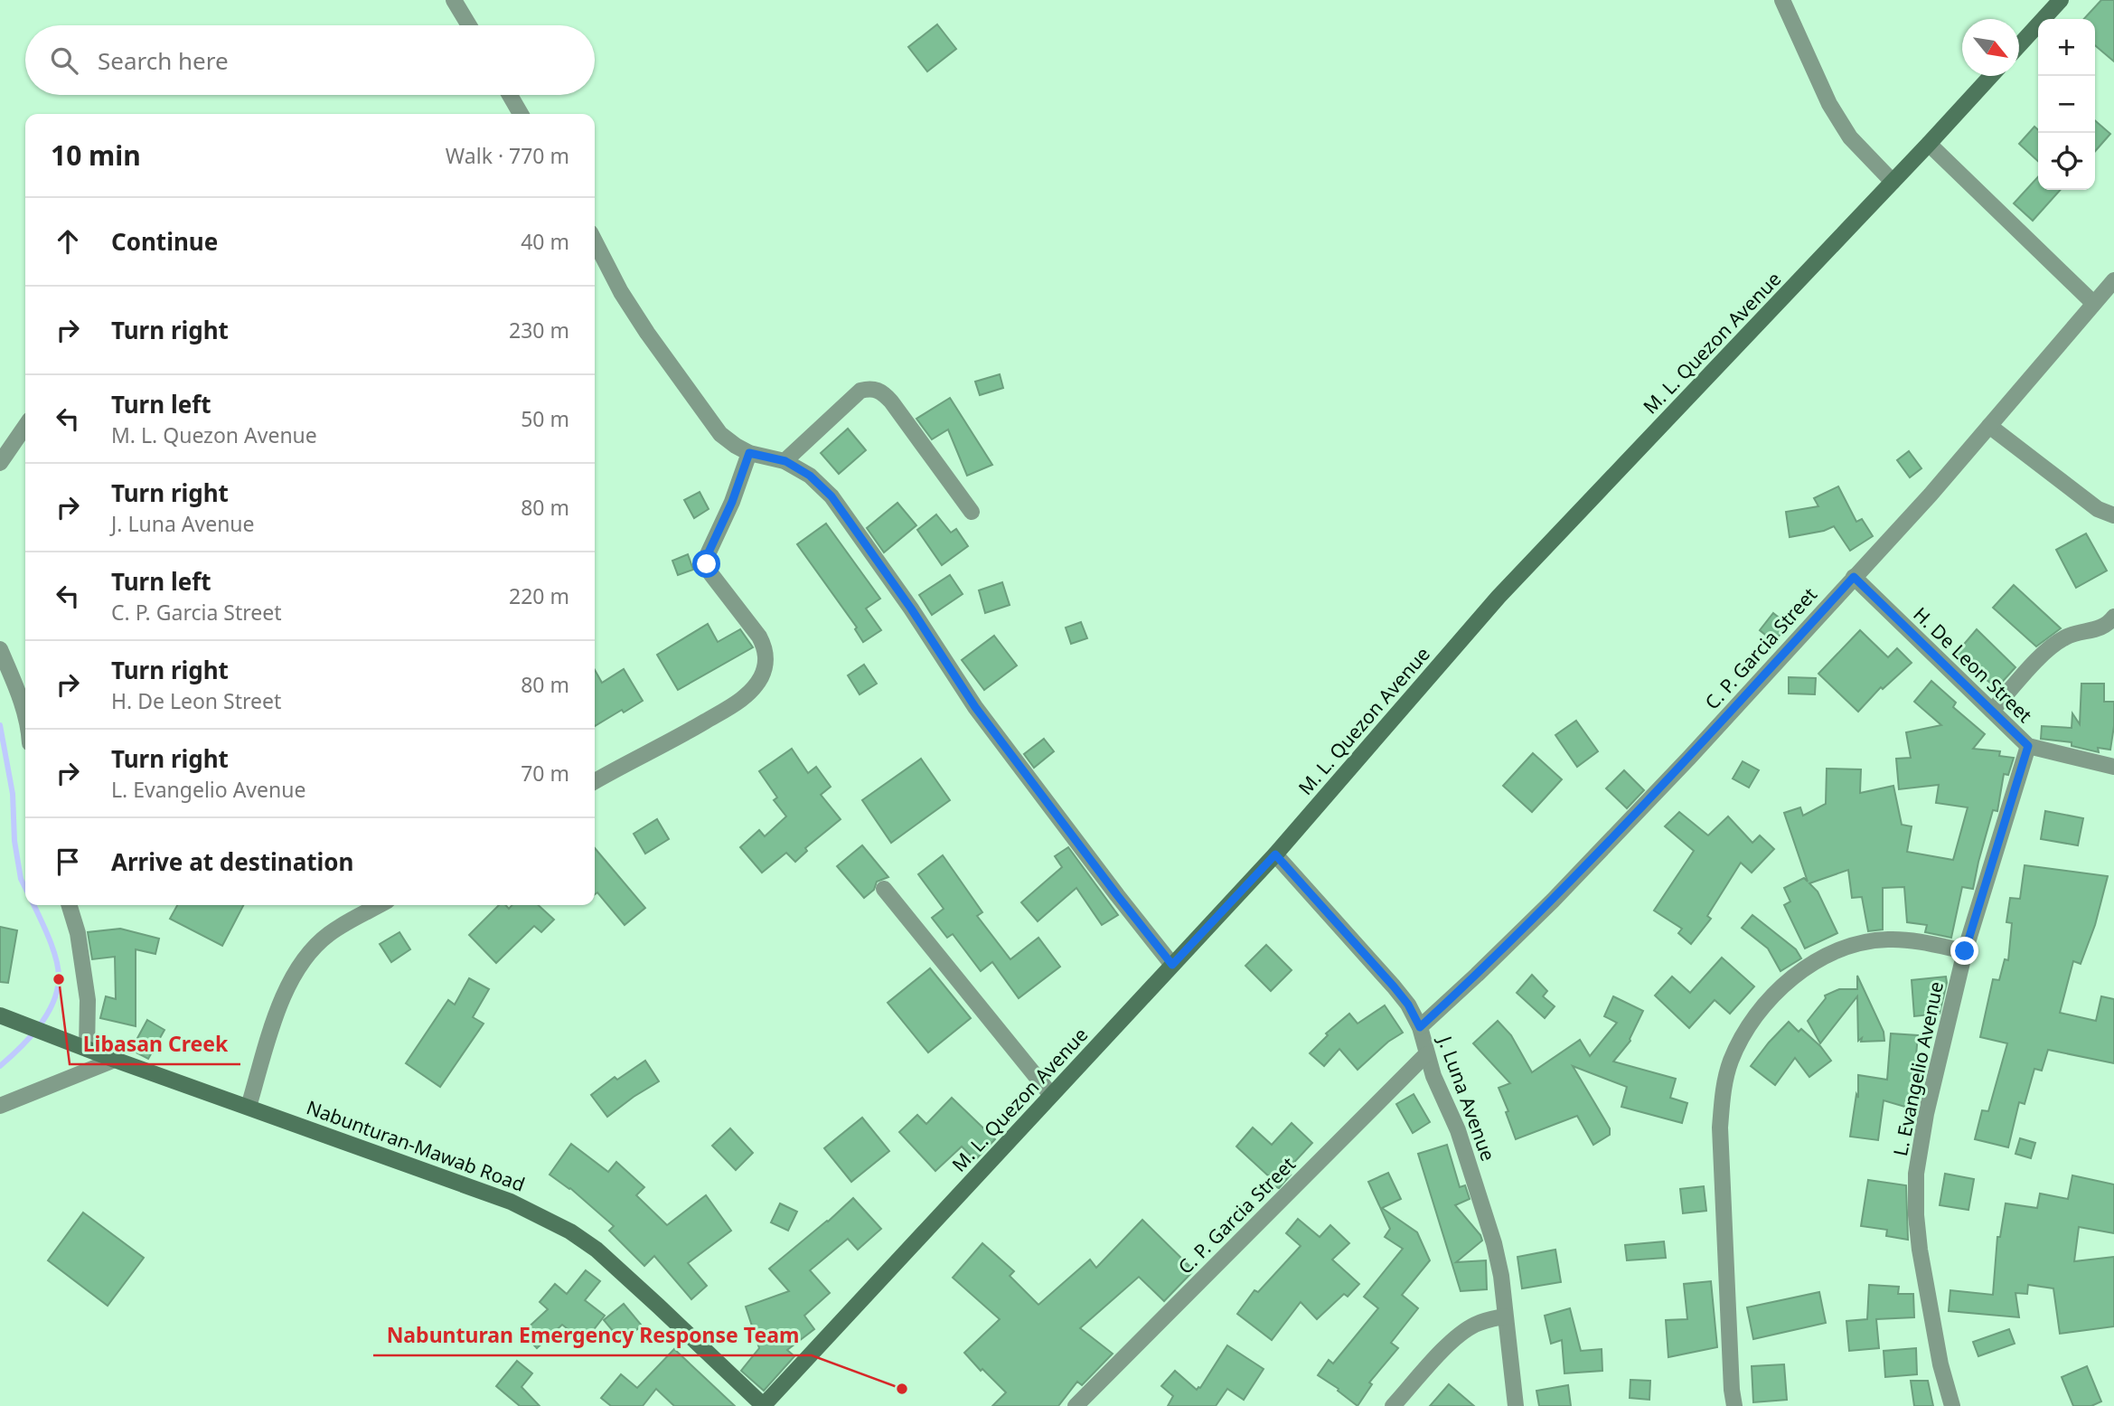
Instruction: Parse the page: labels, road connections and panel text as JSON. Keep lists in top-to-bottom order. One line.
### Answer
{"streets":{"main road":["M. L. Quezon Avenue","Nabunturan-Mawab Road"],"street":["C. P. Garcia Street","H. De Leon Street","L. Evangelio Avenue","J. Luna Avenue"]},"crossings":[["M. L. Quezon Avenue","J. Luna Avenue"],["M. L. Quezon Avenue","Nabunturan-Mawab Road"],["C. P. Garcia Street","H. De Leon Street"],["C. P. Garcia Street","J. Luna Avenue"],["H. De Leon Street","L. Evangelio Avenue"]],"places":["Libasan Creek","Nabunturan Emergency Response Team"],"north":"bottom right","page":{"map_buttons":["+","−"],"search":"Search here","heading":["10 min","Walk · 770 m"],"list":[["Continue","40 m"],["Turn right","230 m"],["Turn left","M. L. Quezon Avenue","50 m"],["Turn right","J. Luna Avenue","80 m"],["Turn left","C. P. Garcia Street","220 m"],["Turn right","H. De Leon Street","80 m"],["Turn right","L. Evangelio Avenue","70 m"],"Arrive at destination"]}}
